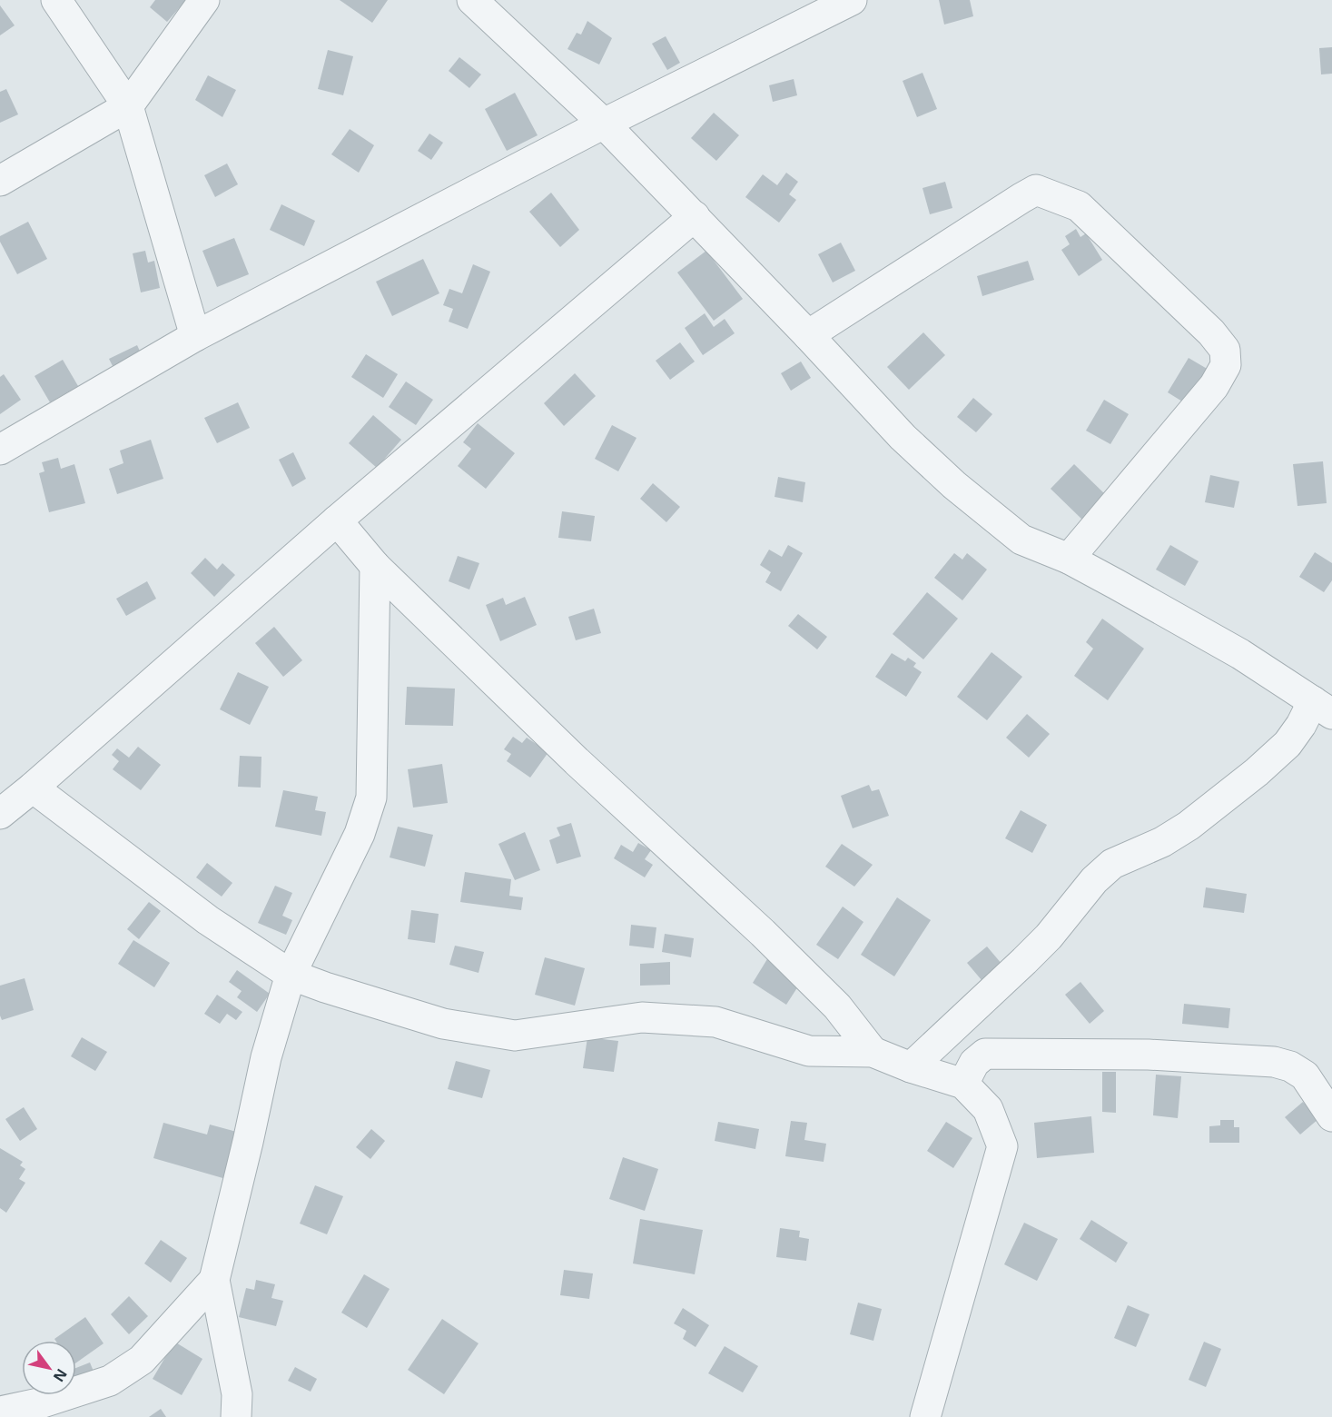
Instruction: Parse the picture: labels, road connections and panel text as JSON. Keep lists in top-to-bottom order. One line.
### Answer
{"north":"bottom right"}
